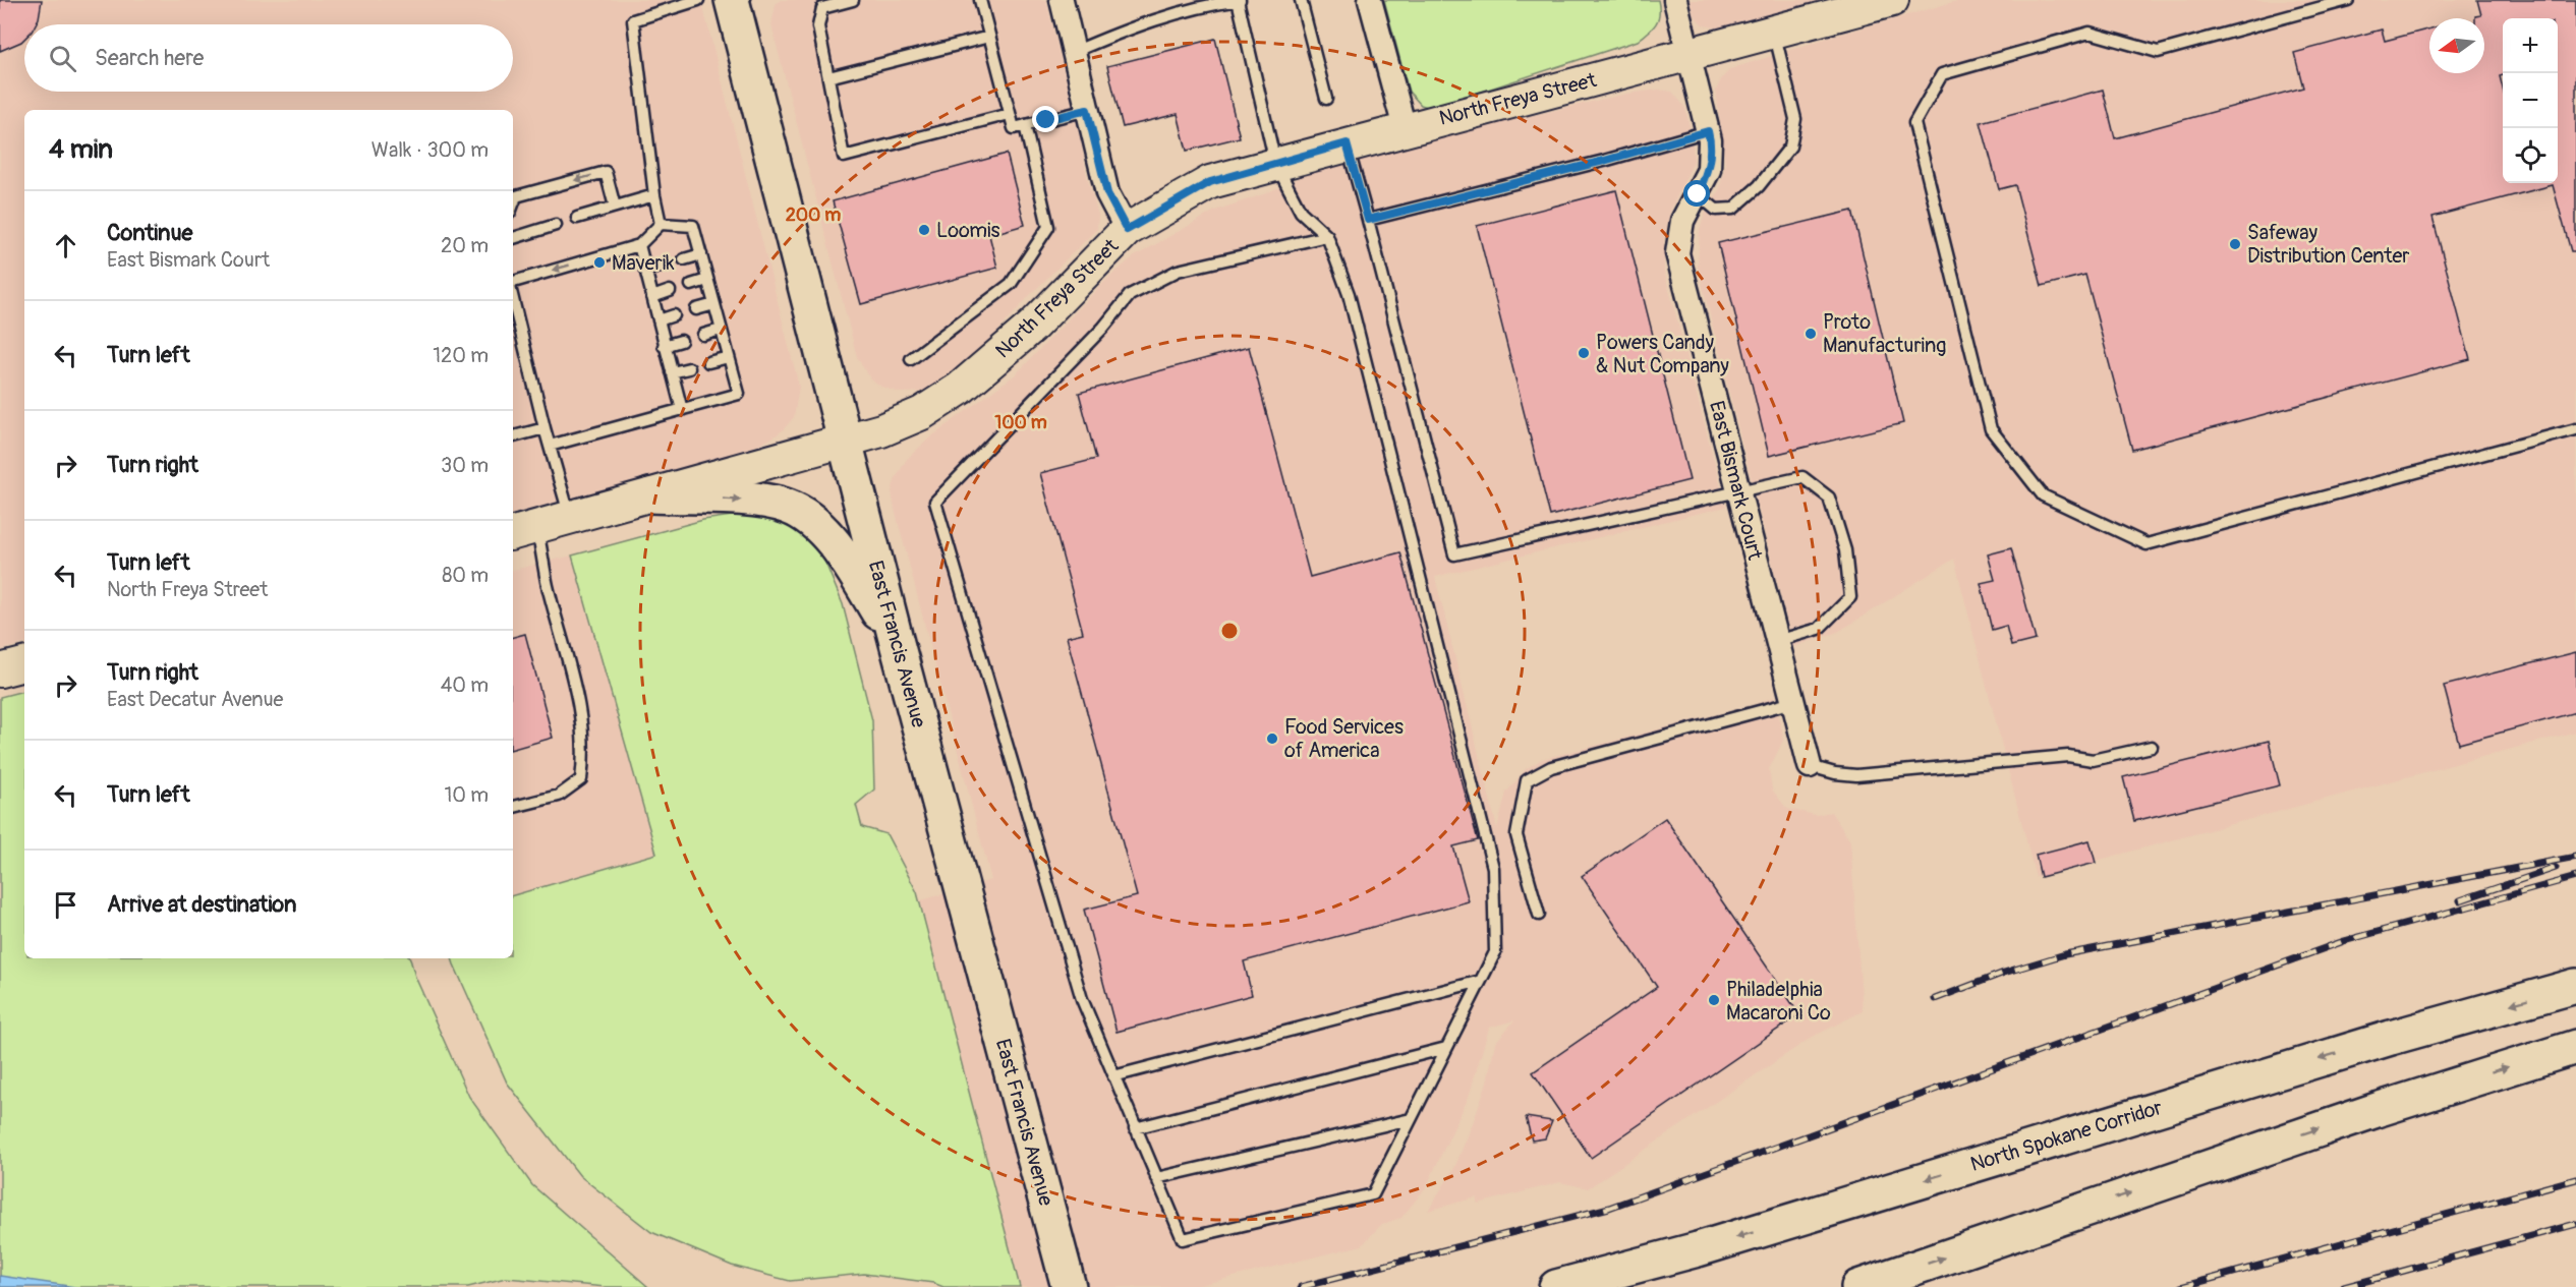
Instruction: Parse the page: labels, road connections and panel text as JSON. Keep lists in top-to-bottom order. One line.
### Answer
{"streets":{"main road":["East Francis Avenue","North Spokane Corridor"],"street":["North Freya Street","East Bismark Court"]},"crossings":[["North Freya Street","East Bismark Court"],["North Freya Street","East Francis Avenue"]],"places":["Loomis","Safeway Distribution Center","Maverik","Proto Manufacturing","Powers Candy & Nut Company","Food Services of America","Philadelphia Macaroni Co"],"north":"left","page":{"map_buttons":["+","−"],"search":"Search here","heading":["4 min","Walk · 300 m"],"list":[["Continue","East Bismark Court","20 m"],["Turn left","120 m"],["Turn right","30 m"],["Turn left","North Freya Street","80 m"],["Turn right","East Decatur Avenue","40 m"],["Turn left","10 m"],"Arrive at destination"]},"rings":["200 m","100 m"]}
